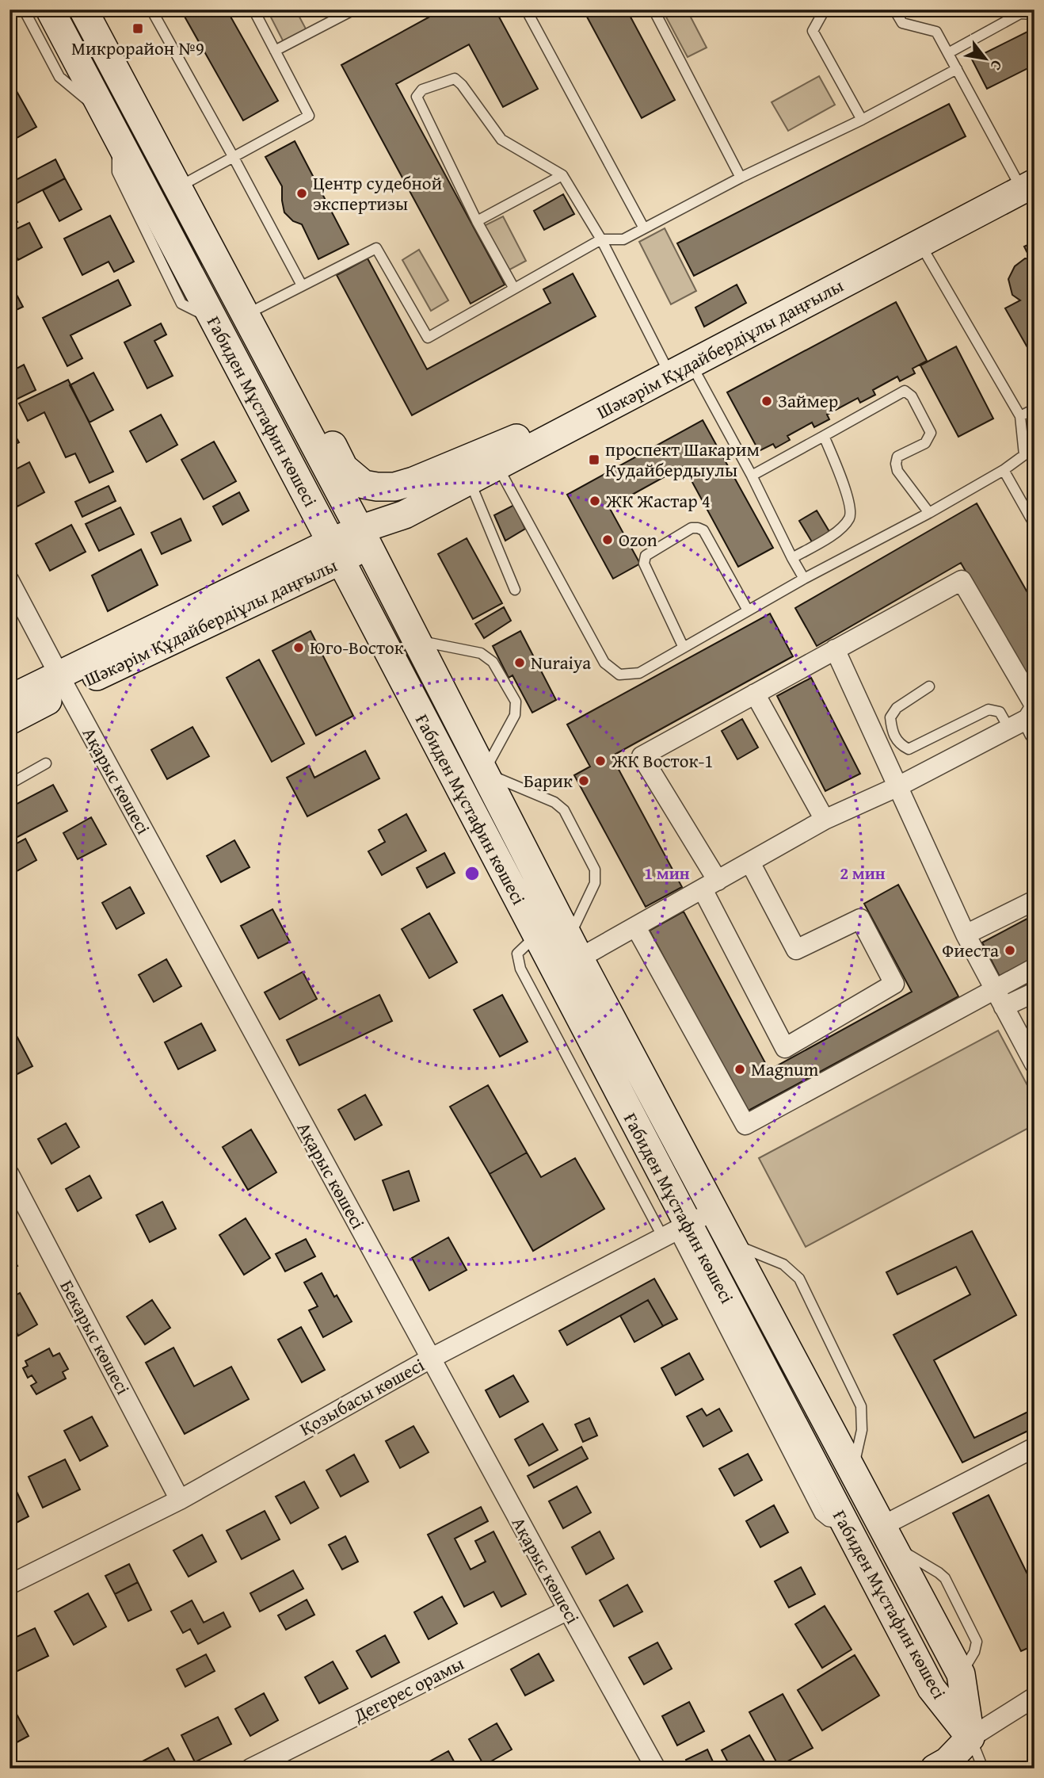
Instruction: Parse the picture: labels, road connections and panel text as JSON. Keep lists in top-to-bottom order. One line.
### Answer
{"streets":{"main road":["Шәкәрім Құдайбердіұлы даңғылы","Ғабиден Мұстафин көшесі"],"street":["Ақарыс көшесі","Бекарыс көшесі","Қозыбасы көшесі","Дегерес орамы"]},"crossings":[["Шәкәрім Құдайбердіұлы даңғылы","Ғабиден Мұстафин көшесі"],["Шәкәрім Құдайбердіұлы даңғылы","Ақарыс көшесі"],["Ғабиден Мұстафин көшесі","Қозыбасы көшесі"],["Ақарыс көшесі","Қозыбасы көшесі"],["Ақарыс көшесі","Дегерес орамы"],["Бекарыс көшесі","Қозыбасы көшесі"]],"places":{"transit":["Микрорайон №9","проспект Шaкaрим Кудайбердыулы"],"other":["Центр судебной экспертизы","Займер","ЖК Жастар 4","Ozon","Юго-Восток","Nuraiya","ЖК Восток-1","Барик","Фиеста","Magnum"]},"north":"bottom right","rings":["1 мин","2 мин"]}
